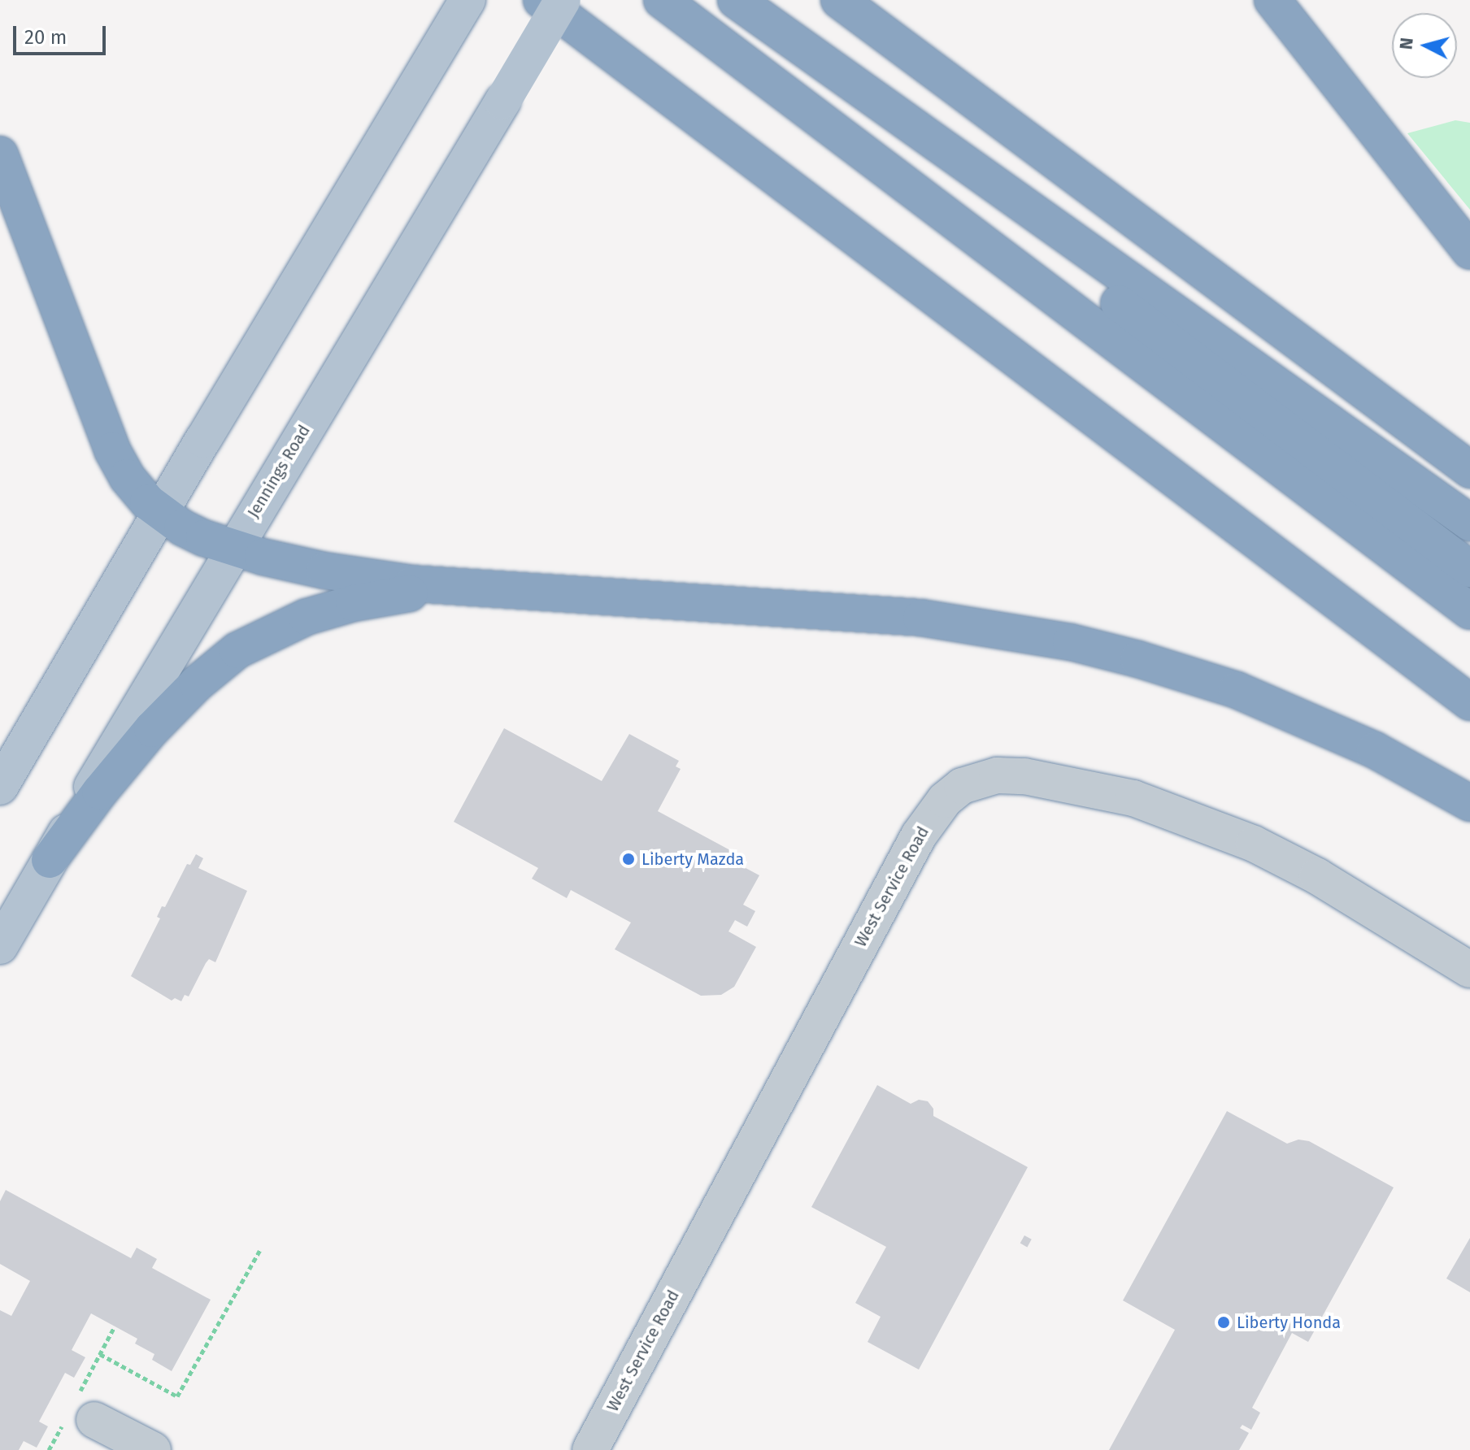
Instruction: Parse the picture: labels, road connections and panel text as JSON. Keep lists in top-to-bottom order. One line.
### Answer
{"streets":{"main road":["Jennings Road"],"street":["West Service Road"]},"places":["Liberty Mazda","Liberty Honda"],"scale_bar":"20 m","north":"left"}
